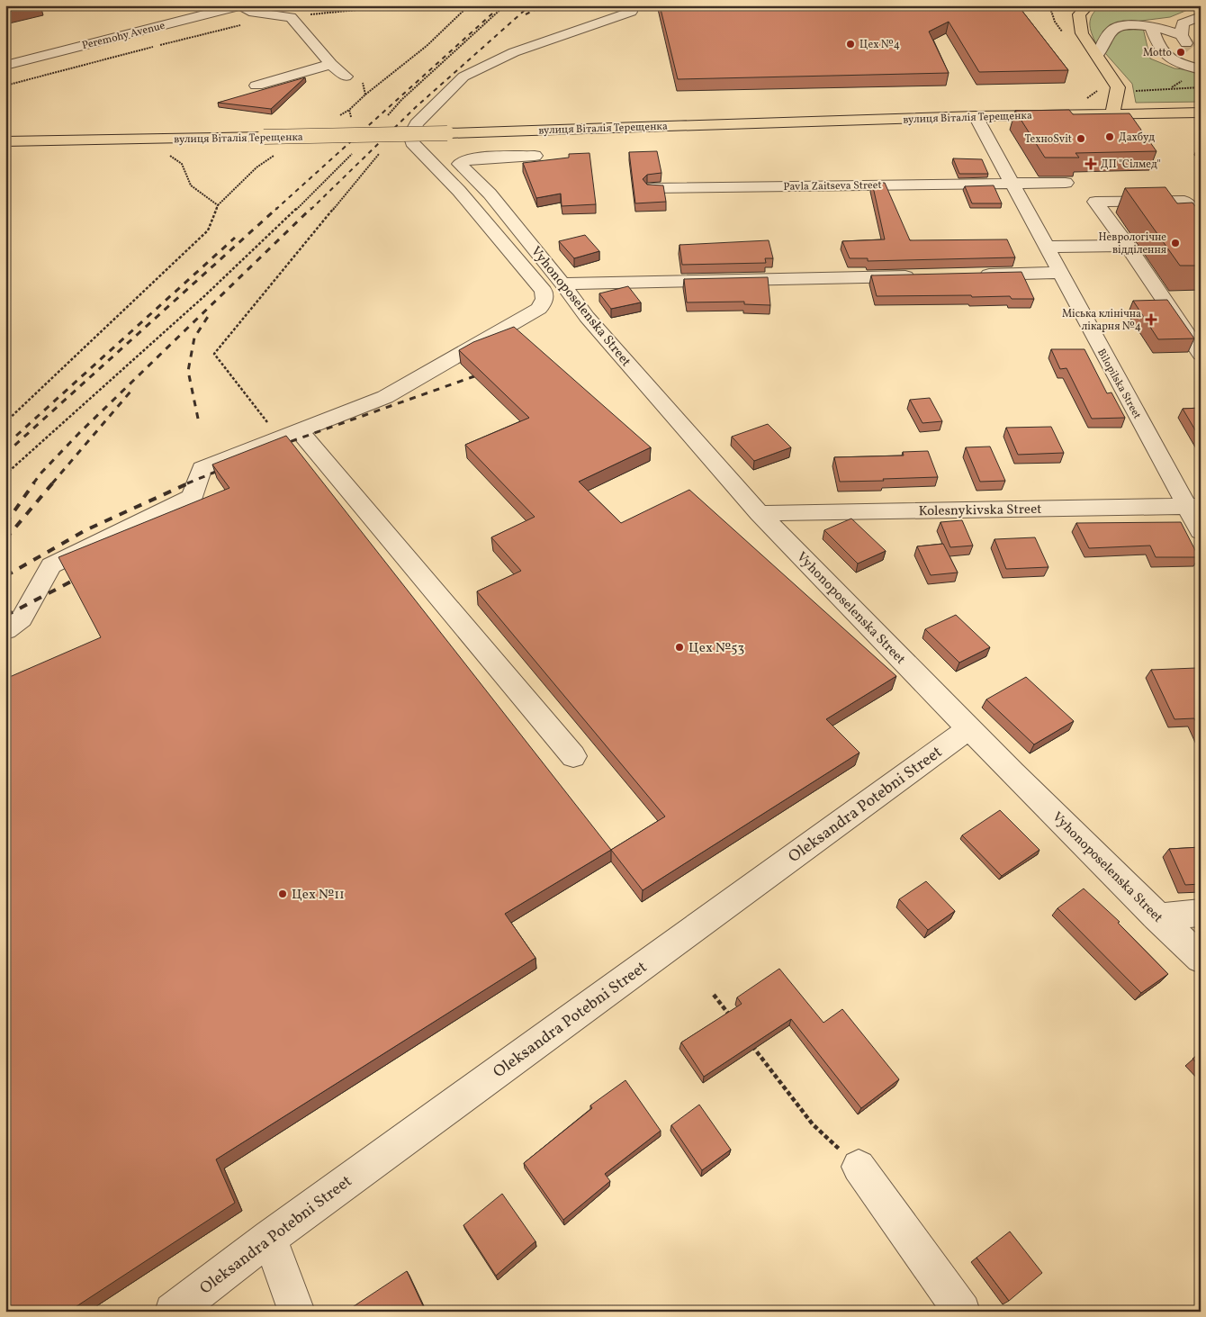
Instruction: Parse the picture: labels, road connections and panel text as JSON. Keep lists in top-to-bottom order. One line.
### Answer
{"streets":{"main road":["вулиця Віталія Терещенка"],"street":["Peremohy Avenue","Pavla Zaitseva Street","Vyhonoposelenska Street","Bilopilska Street","Kolesnykivska Street","Oleksandra Potebni Street"]},"crossings":[["вулиця Віталія Терещенка","Bilopilska Street"],["Pavla Zaitseva Street","Bilopilska Street"],["Vyhonoposelenska Street","Kolesnykivska Street"],["Vyhonoposelenska Street","Oleksandra Potebni Street"],["Bilopilska Street","Kolesnykivska Street"]],"places":{"other":["Цех №4","Motto","Дахбуд","ТехноSvit","Неврологічне відділення","Цех №53","Цех №11"],"health":["ДП \"Сілмед\"","Міська клінічна лікарня №4"]}}
